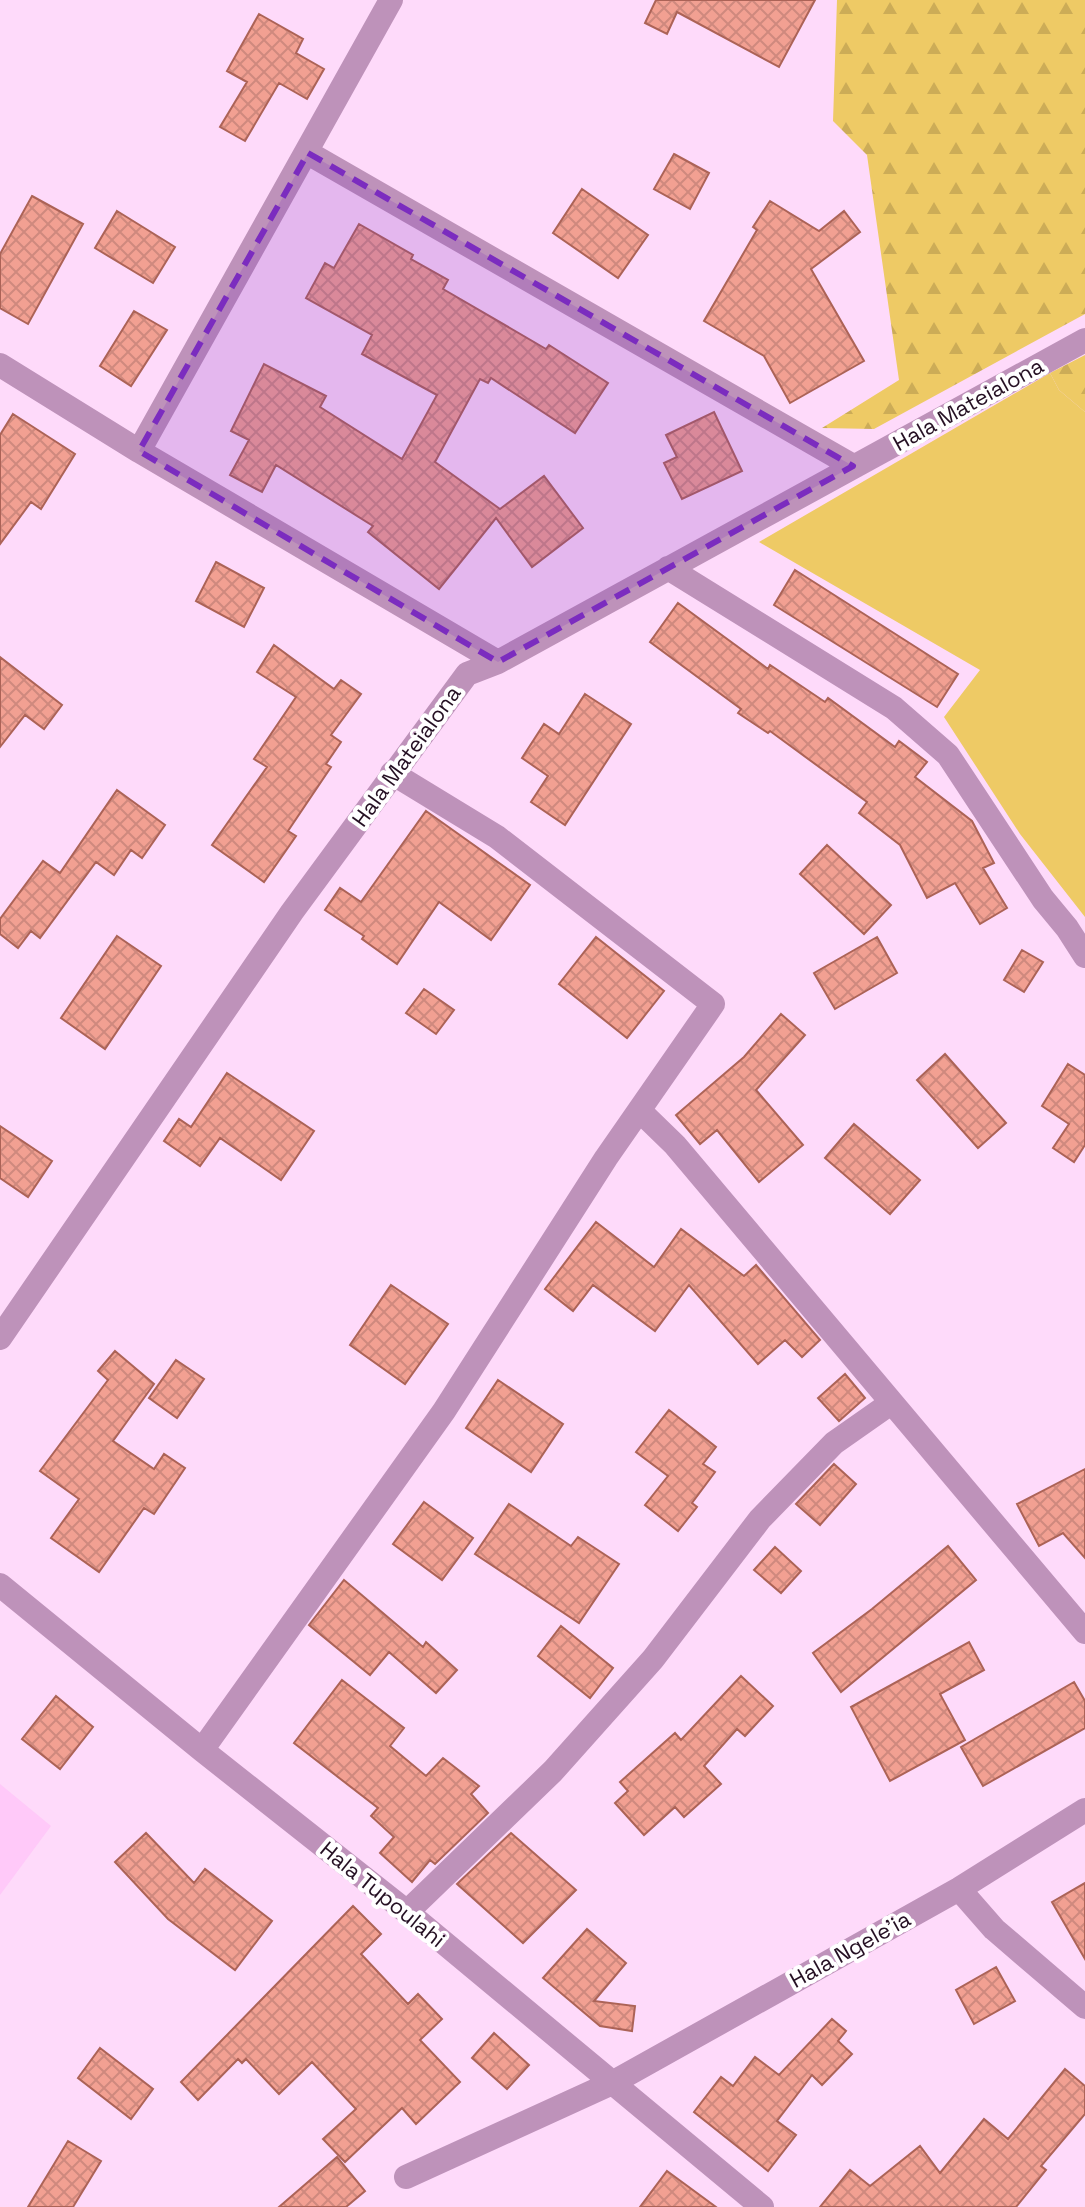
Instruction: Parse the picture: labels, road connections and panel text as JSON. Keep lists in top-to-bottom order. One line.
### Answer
{"streets":{"street":["Hala Mateialona","Hala Tupoulahi","Hala Ngele'ia"]},"crossings":[["Hala Tupoulahi","Hala Ngele'ia"]]}
